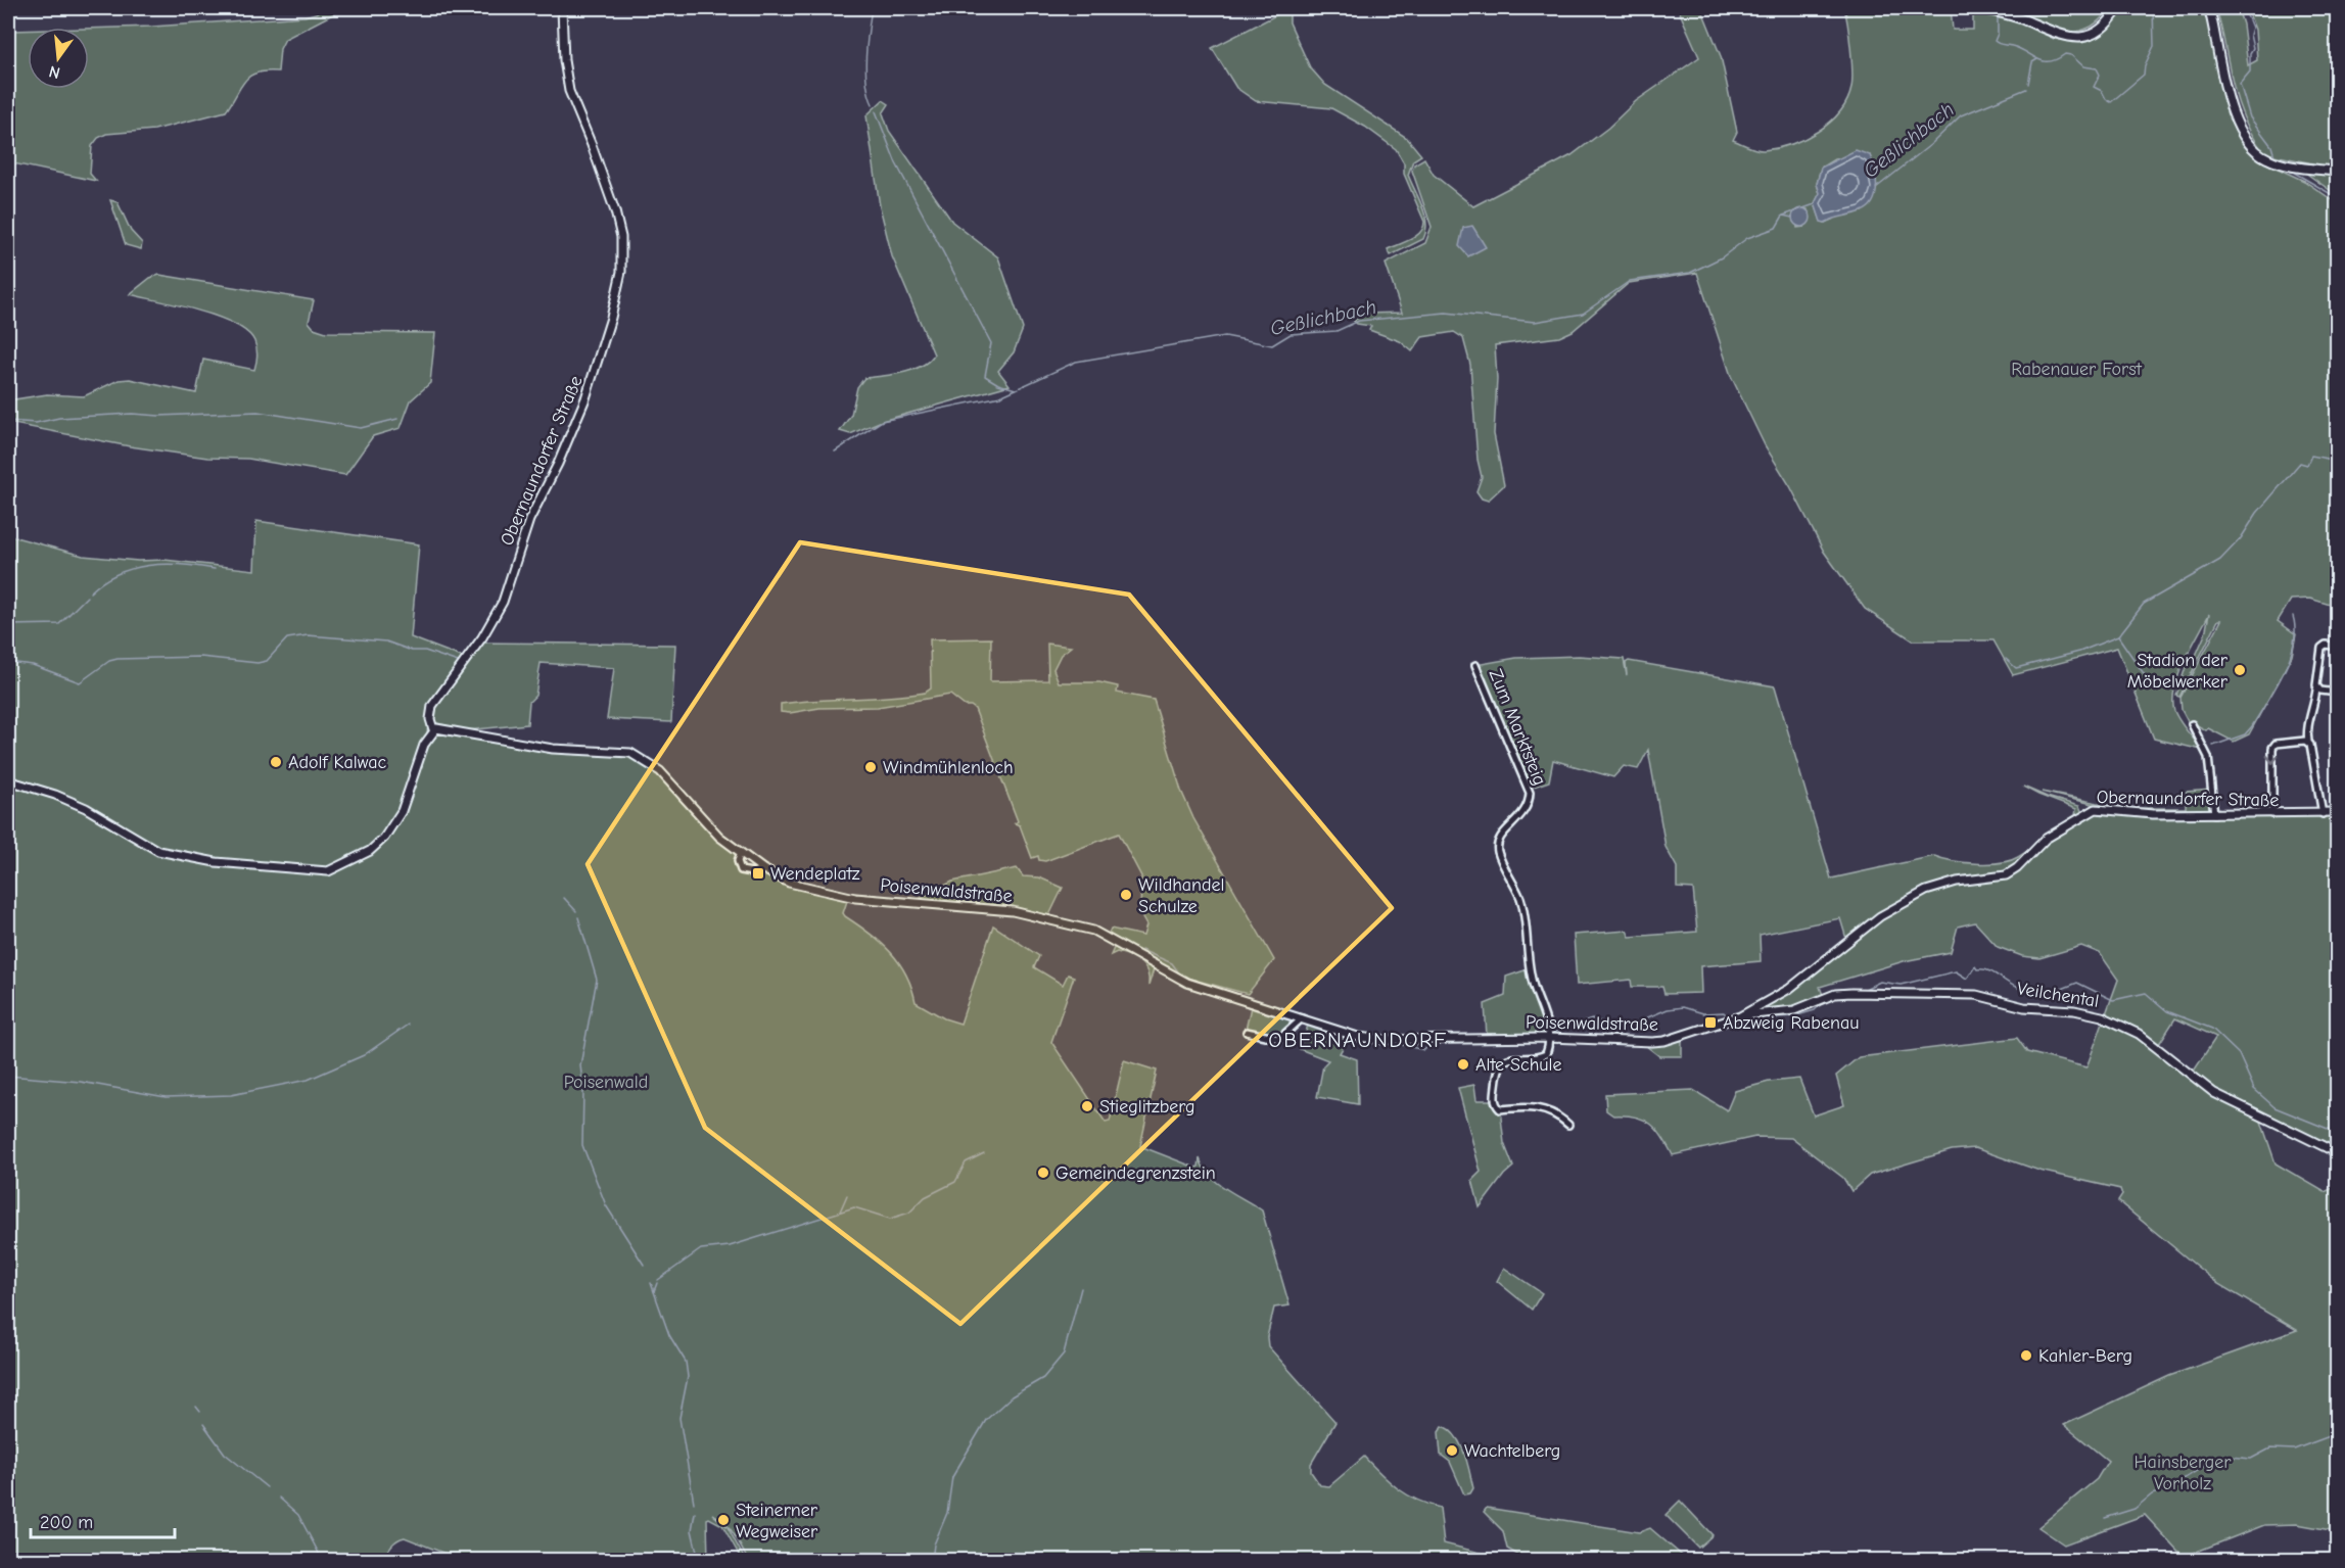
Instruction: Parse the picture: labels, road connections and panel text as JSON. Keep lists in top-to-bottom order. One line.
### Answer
{"streets":{"street":["Obernaundorfer Straße","Zum Marktsteig","Poisenwaldstraße","Veilchental"]},"crossings":[["Obernaundorfer Straße","Poisenwaldstraße"],["Zum Marktsteig","Poisenwaldstraße"],["Poisenwaldstraße","Veilchental"]],"districts":["OBERNAUNDORF"],"water":["Geßlichbach"],"parks":["Rabenauer Forst","Poisenwald","Hainsberger Vorholz"],"places":{"other":["Stadion der Möbelwerker","Adolf Kalwac","Windmühlenloch","Wildhandel Schulze","Alte Schule","Stieglitzberg","Gemeindegrenzstein","Kahler-Berg","Wachtelberg","Steinerner Wegweiser"],"transit":["Wendeplatz","Abzweig Rabenau"]},"scale_bar":"200 m","north":"bottom"}
